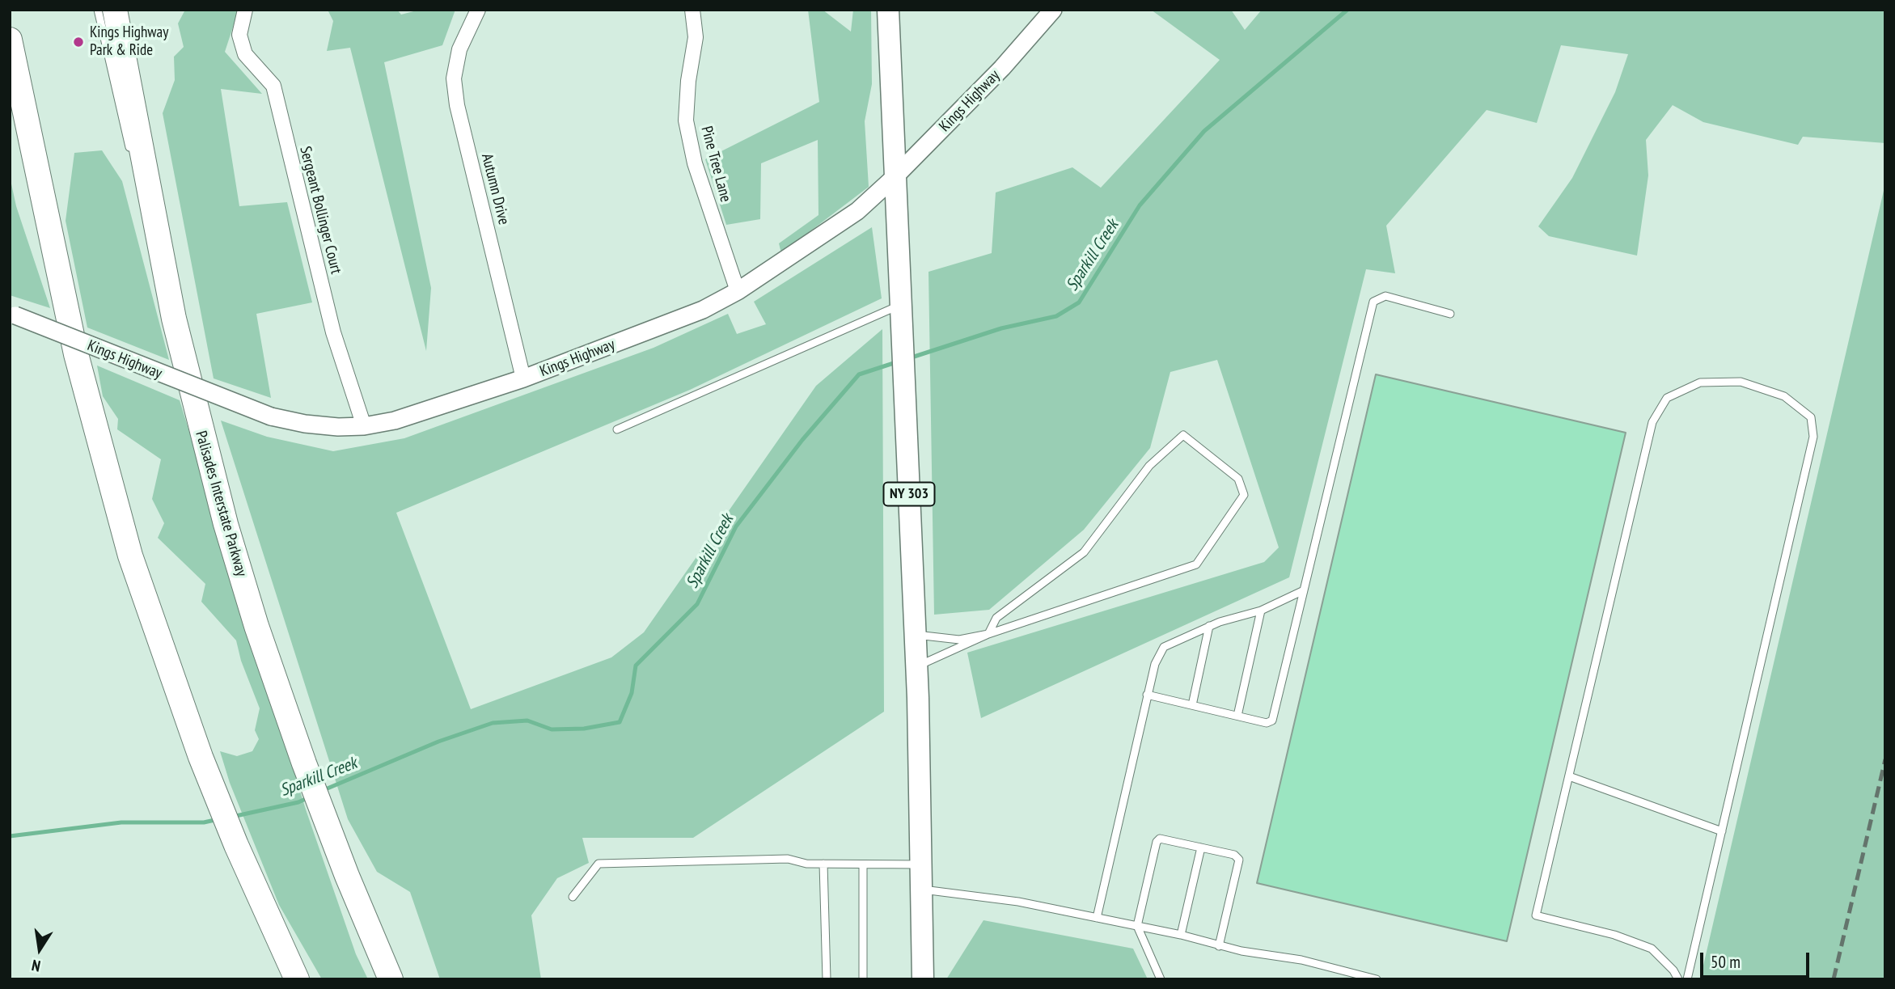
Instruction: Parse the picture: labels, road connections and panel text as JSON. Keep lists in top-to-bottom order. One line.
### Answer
{"streets":{"highway":["Palisades Interstate Parkway"],"main road":["NY 303"],"street":["Kings Highway","Pine Tree Lane","Autumn Drive","Sergeant Bollinger Court"]},"crossings":[["Kings Highway","Pine Tree Lane"],["Kings Highway","Autumn Drive"],["Kings Highway","Sergeant Bollinger Court"],["Kings Highway","NY 303"]],"water":["Sparkill Creek"],"places":["Kings Highway Park & Ride"],"scale_bar":"50 m","north":"bottom"}
